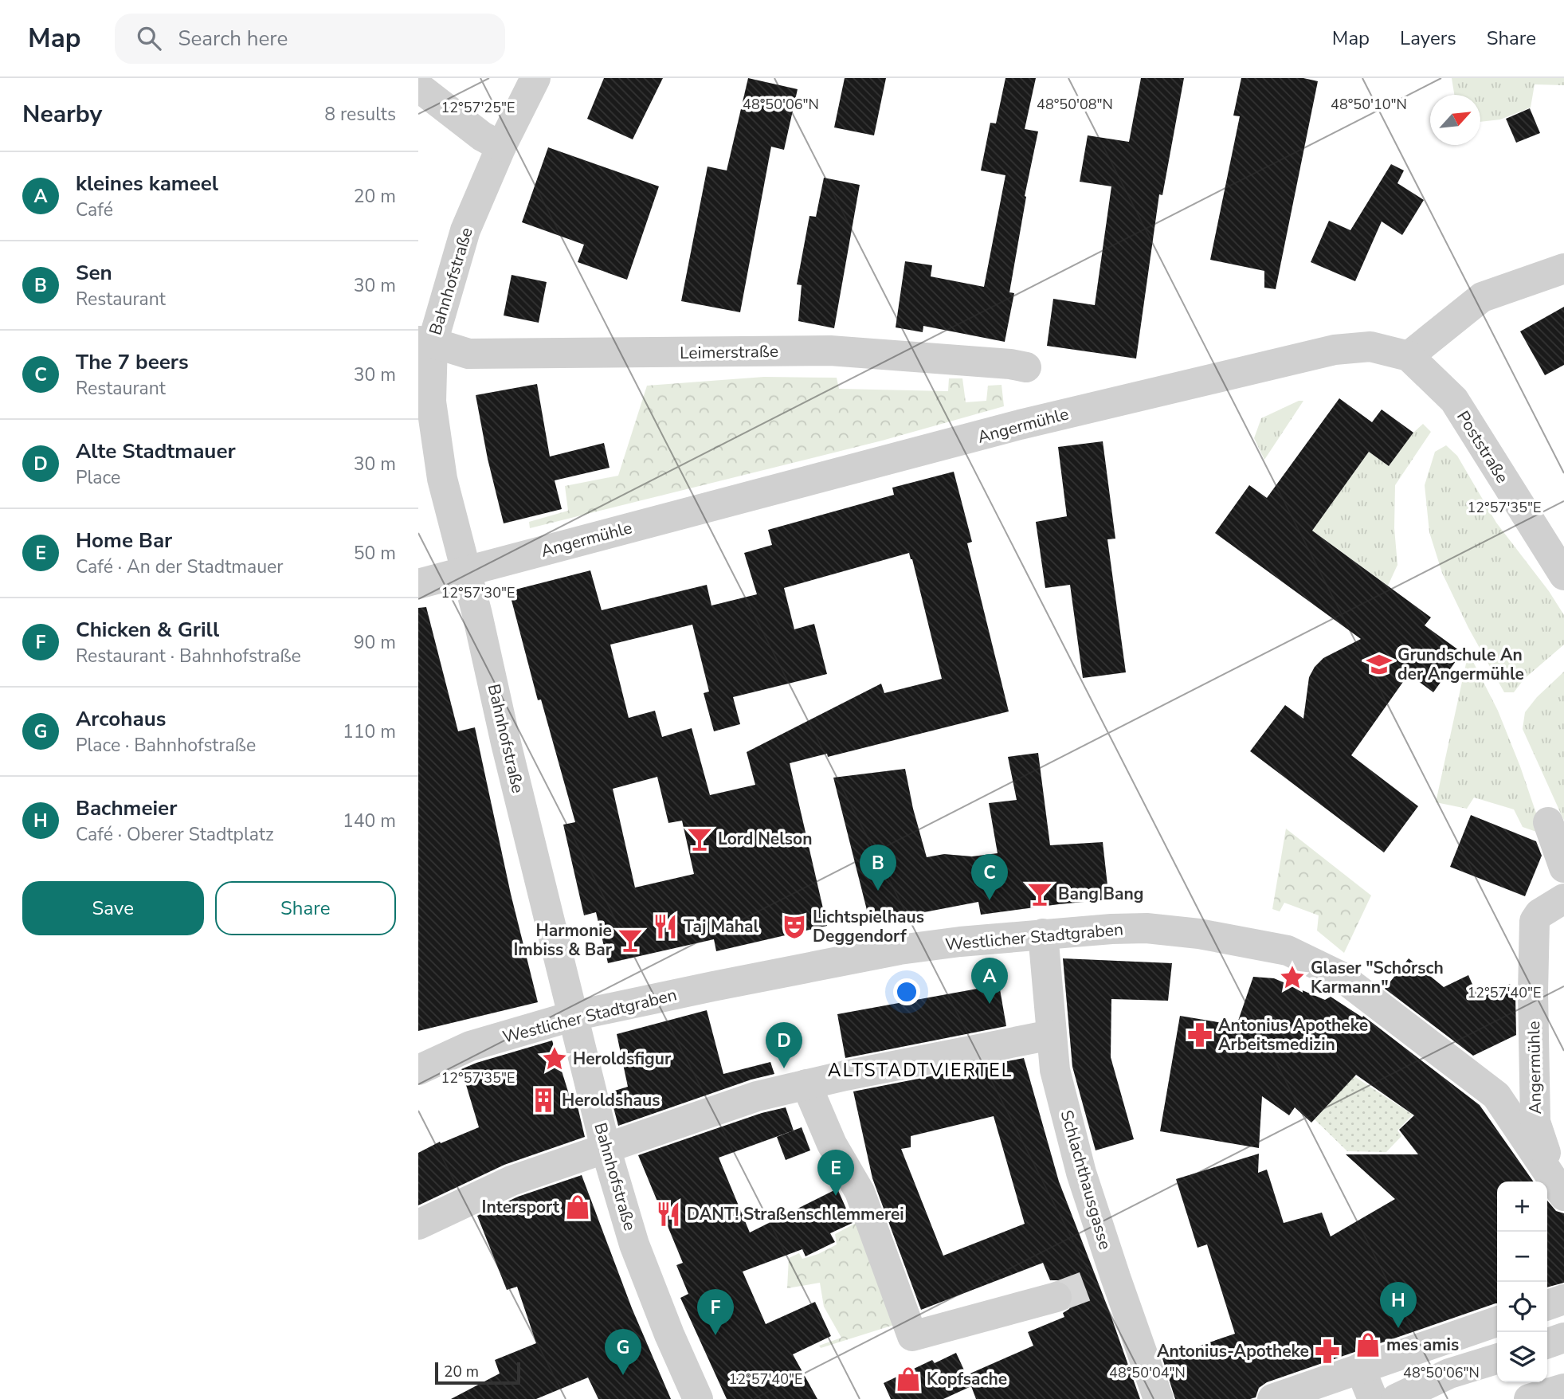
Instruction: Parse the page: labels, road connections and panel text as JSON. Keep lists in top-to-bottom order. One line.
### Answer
{"streets":{"street":["Bahnhofstraße","Leimerstraße","Angermühle","Poststraße","Westlicher Stadtgraben","Schlachthausgasse"]},"crossings":[["Bahnhofstraße","Leimerstraße"],["Bahnhofstraße","Angermühle"],["Bahnhofstraße","Westlicher Stadtgraben"],["Angermühle","Poststraße"],["Angermühle","Westlicher Stadtgraben"],["Westlicher Stadtgraben","Schlachthausgasse"]],"districts":["ALTSTADTVIERTEL"],"places":{"school or university":["Grundschule An der Angermühle"],"bar":["Lord Nelson","Bang Bang","Harmonie Imbiss & Bar"],"restaurant":["Taj Mahal","DANT! Straßenschlemmerei"],"theatre":["Lichtspielhaus Deggendorf"],"place":["Glaser \"Schorsch Karmann\"","Heroldsfigur"],"pharmacy":["Antonius Apotheke Arbeitsmedizin","Antonius-Apotheke"],"building":["Heroldshaus"],"shop":["Intersport","mes amis","Kopfsache"]},"scale_bar":"20 m","north":"top right","page":{"header":"Map","search":"Search here","nav":["Map","Layers","Share"],"heading":["Nearby","8 results"],"list":[{"mark":"A","name":"kleines kameel","note":"Café","value":"20 m"},{"mark":"B","name":"Sen","note":"Restaurant","value":"30 m"},{"mark":"C","name":"The 7 beers","note":"Restaurant","value":"30 m"},{"mark":"D","name":"Alte Stadtmauer","note":"Place","value":"30 m"},{"mark":"E","name":"Home Bar","note":"Café · An der Stadtmauer","value":"50 m"},{"mark":"F","name":"Chicken & Grill","note":"Restaurant · Bahnhofstraße","value":"90 m"},{"mark":"G","name":"Arcohaus","note":"Place · Bahnhofstraße","value":"110 m"},{"mark":"H","name":"Bachmeier","note":"Café · Oberer Stadtplatz","value":"140 m"}],"pins":["B","C","A","D","E","H","F","G"],"buttons":["Save","Share"],"map_buttons":["+","−"],"scale":"20 m"},"coordinates":["48°50'06\"N","48°50'08\"N","48°50'10\"N","12°57'25\"E","12°57'35\"E","12°57'30\"E","12°57'40\"E","48°50'04\"N"]}
